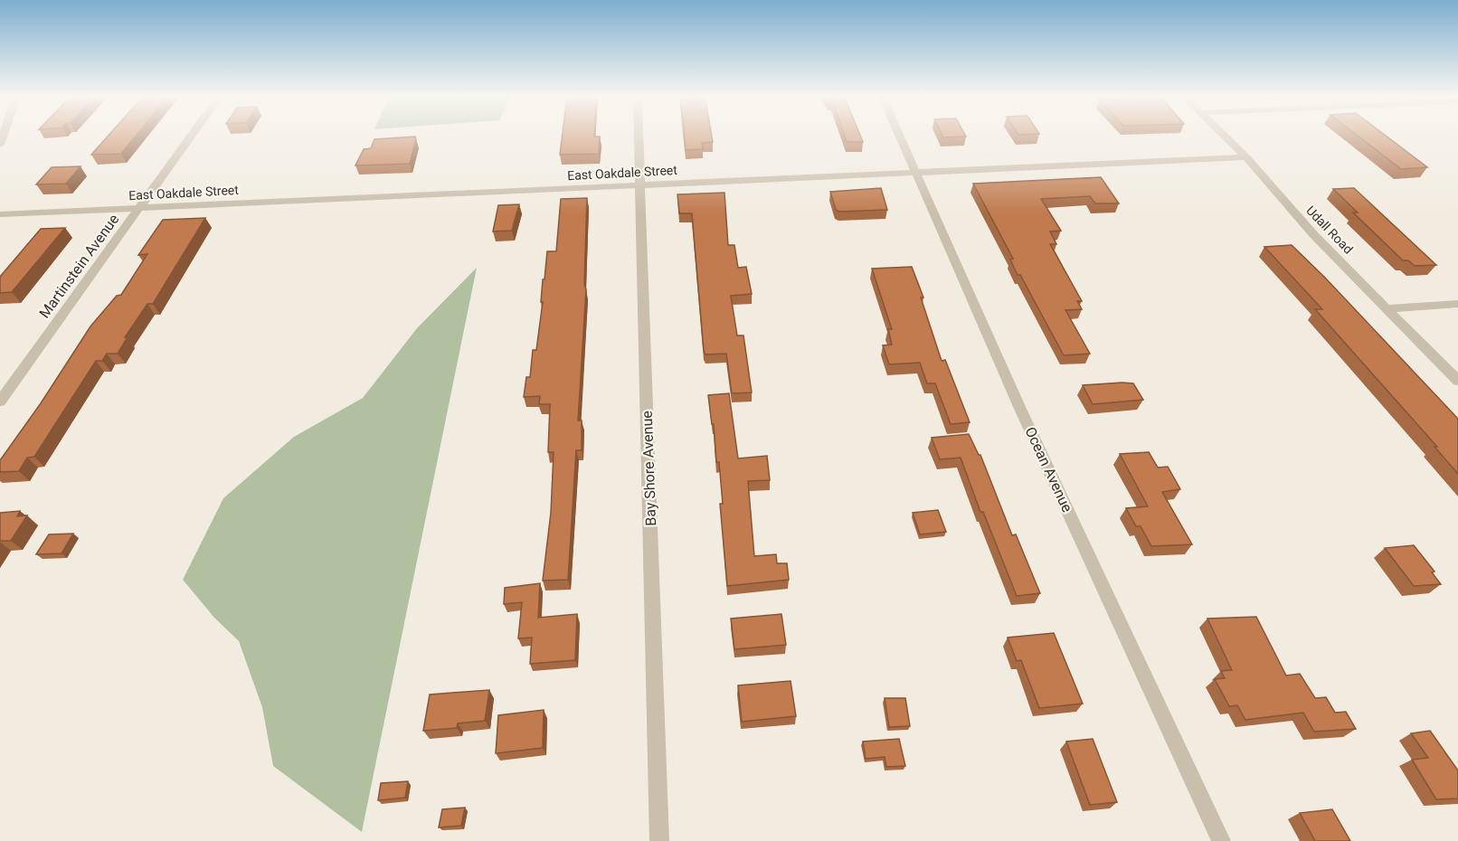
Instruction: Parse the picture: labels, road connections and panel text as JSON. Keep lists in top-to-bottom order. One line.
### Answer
{"streets":{"street":["East Oakdale Street","Udall Road","Martinstein Avenue","Bay Shore Avenue","Ocean Avenue"]},"crossings":[["East Oakdale Street","Udall Road"],["East Oakdale Street","Martinstein Avenue"],["East Oakdale Street","Bay Shore Avenue"],["East Oakdale Street","Ocean Avenue"]]}
